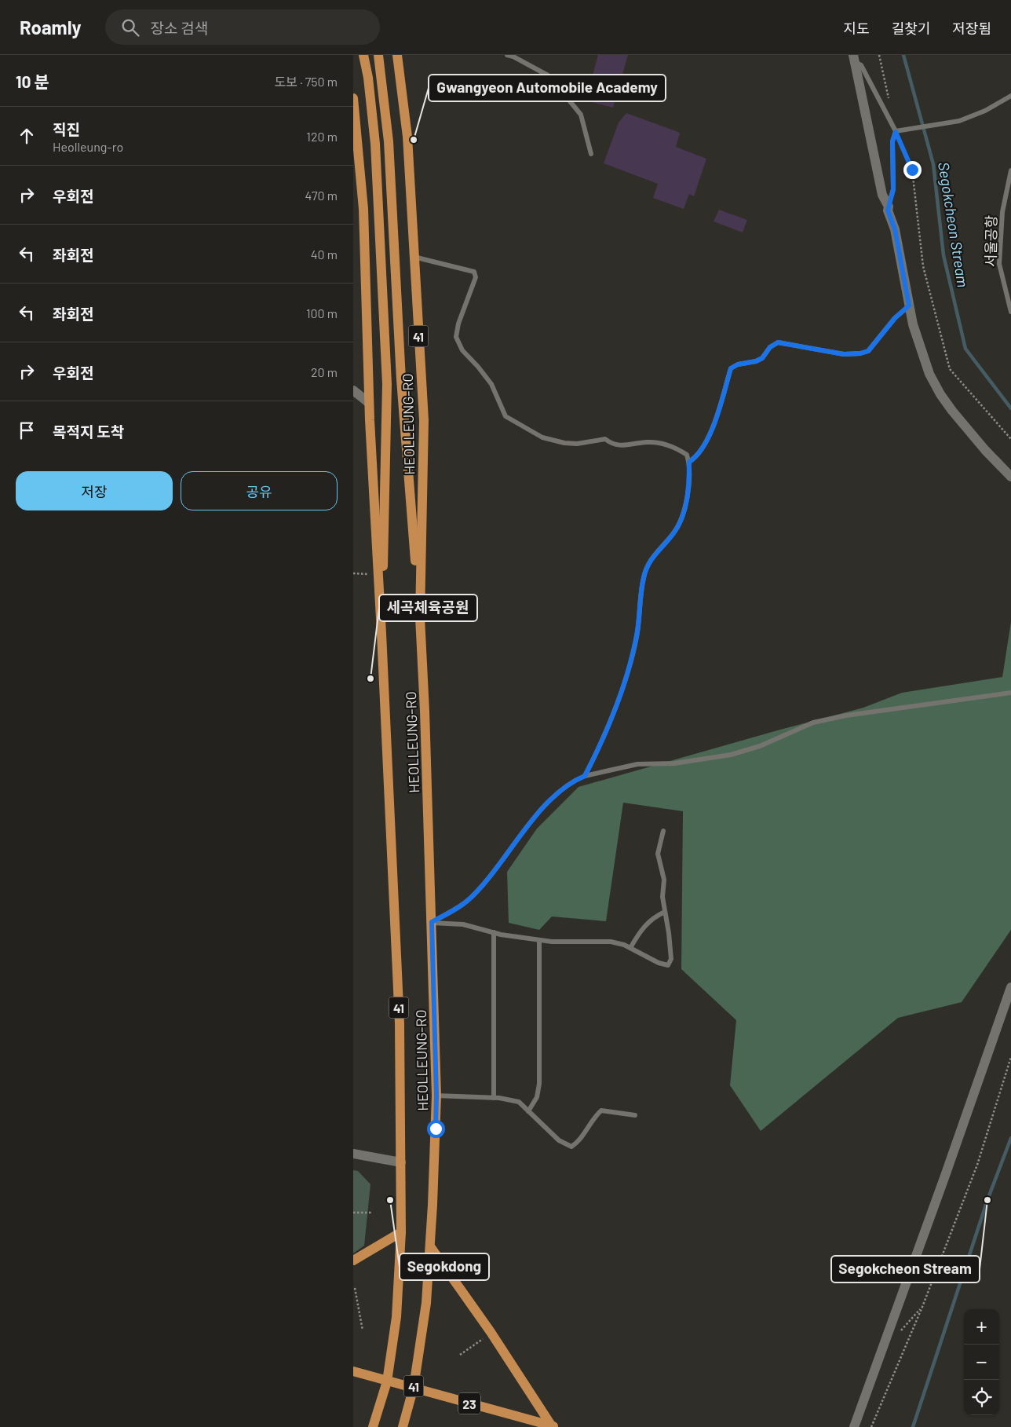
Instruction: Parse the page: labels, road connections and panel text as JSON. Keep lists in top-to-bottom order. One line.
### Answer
{"streets":{"main road":["41","HEOLLEUNG-RO","23"],"lane":["서울공항"]},"crossings":[["HEOLLEUNG-RO","23"]],"water":["Segokcheon Stream"],"places":["Gwangyeon Automobile Academy","세곡체육공원","Segokdong","Segokcheon Stream"],"page":{"header":"Roamly","search":"장소 검색","nav":["지도","길찾기","저장됨"],"heading":["10 분","도보 · 750 m"],"list":[["직진","Heolleung-ro","120 m"],["우회전","470 m"],["좌회전","40 m"],["좌회전","100 m"],["우회전","20 m"],"목적지 도착"],"buttons":["저장","공유"],"map_buttons":["+","−"]}}
